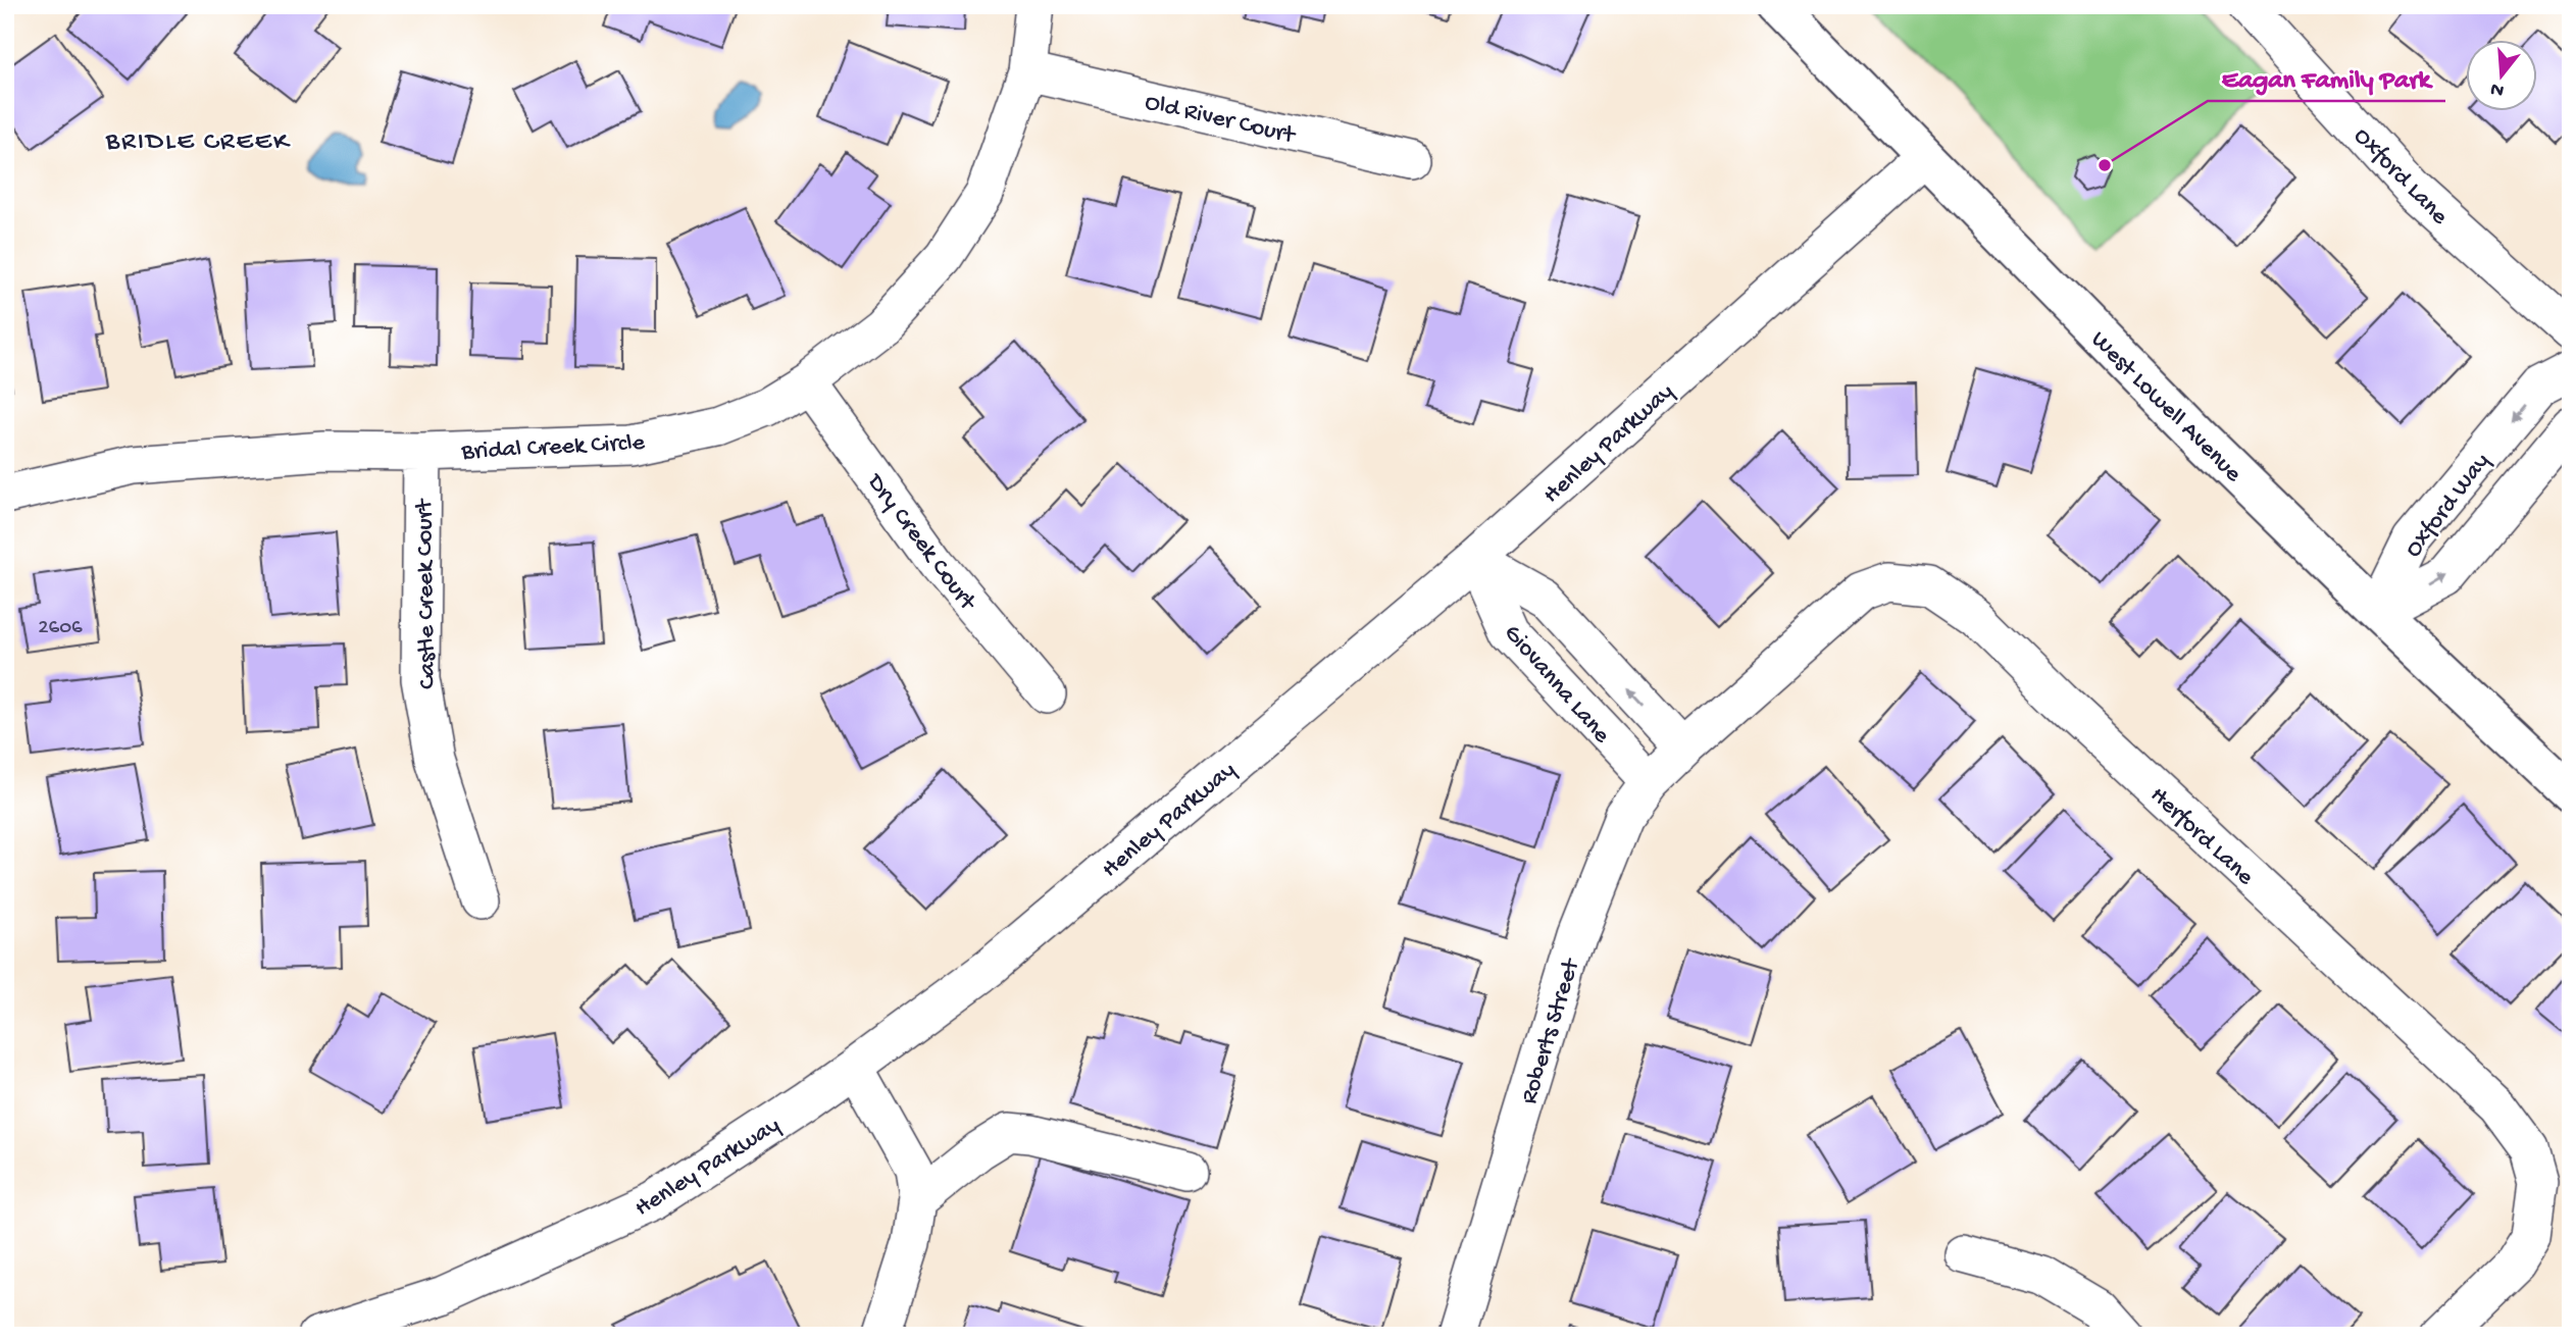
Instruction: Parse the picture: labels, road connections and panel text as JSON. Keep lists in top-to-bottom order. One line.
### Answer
{"streets":{"street":["Old River Court","Oxford Lane","West Lowell Avenue","Henley Parkway","Bridal Creek Circle","Oxford Way","Dry Creek Court","Castle Creek Court","Giovanna Lane","Herford Lane","Roberts Street"]},"crossings":[["Old River Court","Bridal Creek Circle"],["West Lowell Avenue","Henley Parkway"],["West Lowell Avenue","Oxford Way"],["Henley Parkway","Giovanna Lane"],["Bridal Creek Circle","Dry Creek Court"],["Bridal Creek Circle","Castle Creek Court"],["Giovanna Lane","Herford Lane"],["Giovanna Lane","Roberts Street"],["Herford Lane","Roberts Street"]],"districts":["BRIDLE CREEK"],"places":["Eagan Family Park"],"house_numbers":["2606"],"north":"bottom"}
